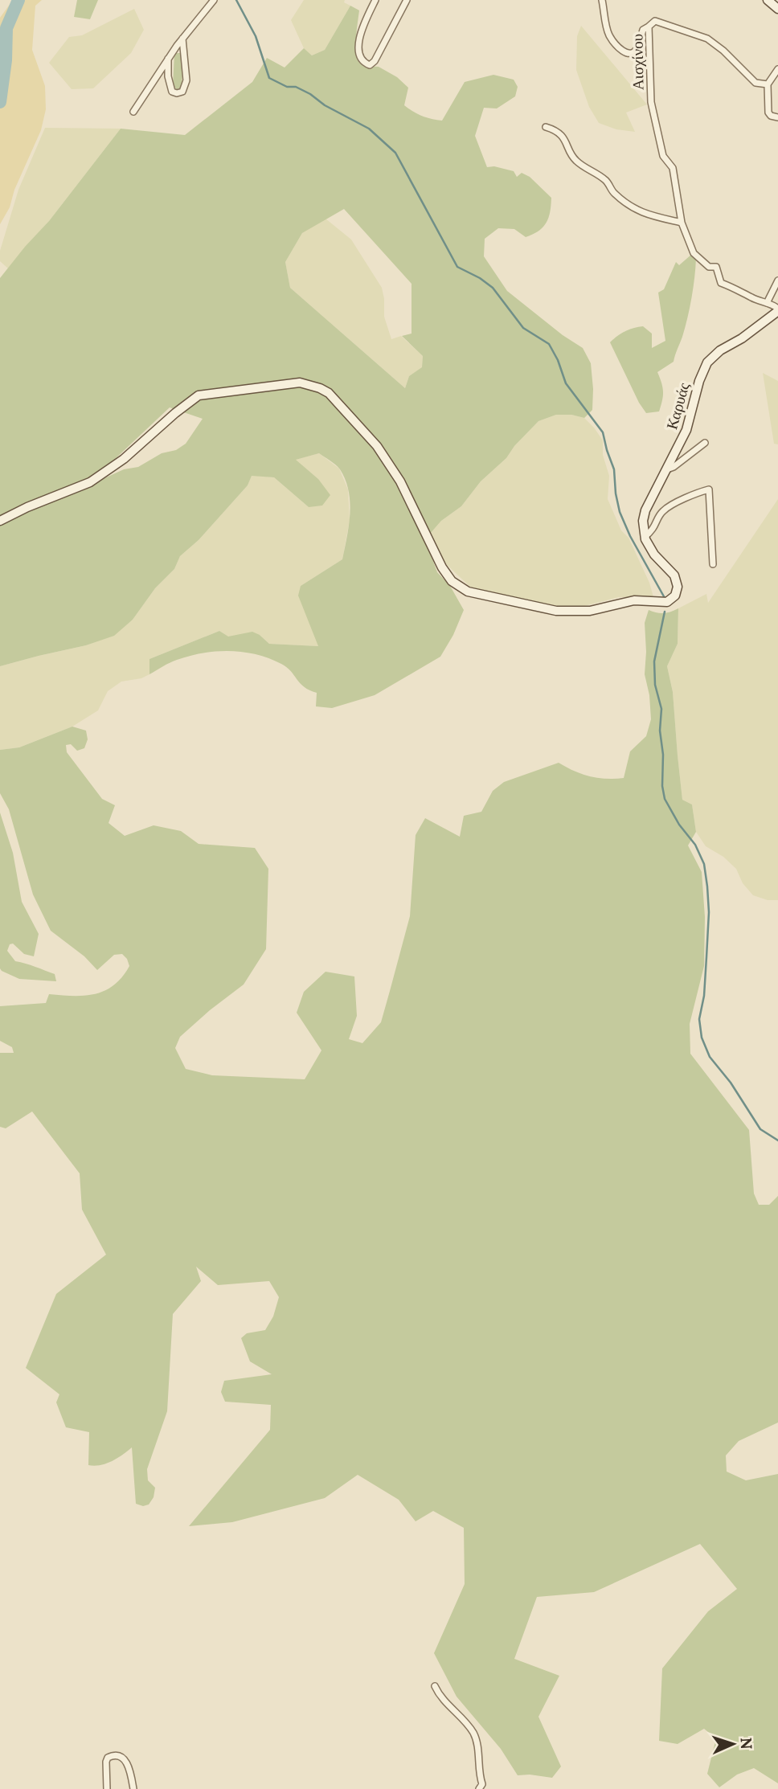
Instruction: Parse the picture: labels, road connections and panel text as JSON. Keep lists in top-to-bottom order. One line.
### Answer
{"streets":{"street":["Αισχίνου","Καρυάς"]},"crossings":[["Αισχίνου","Καρυάς"]],"north":"right"}
